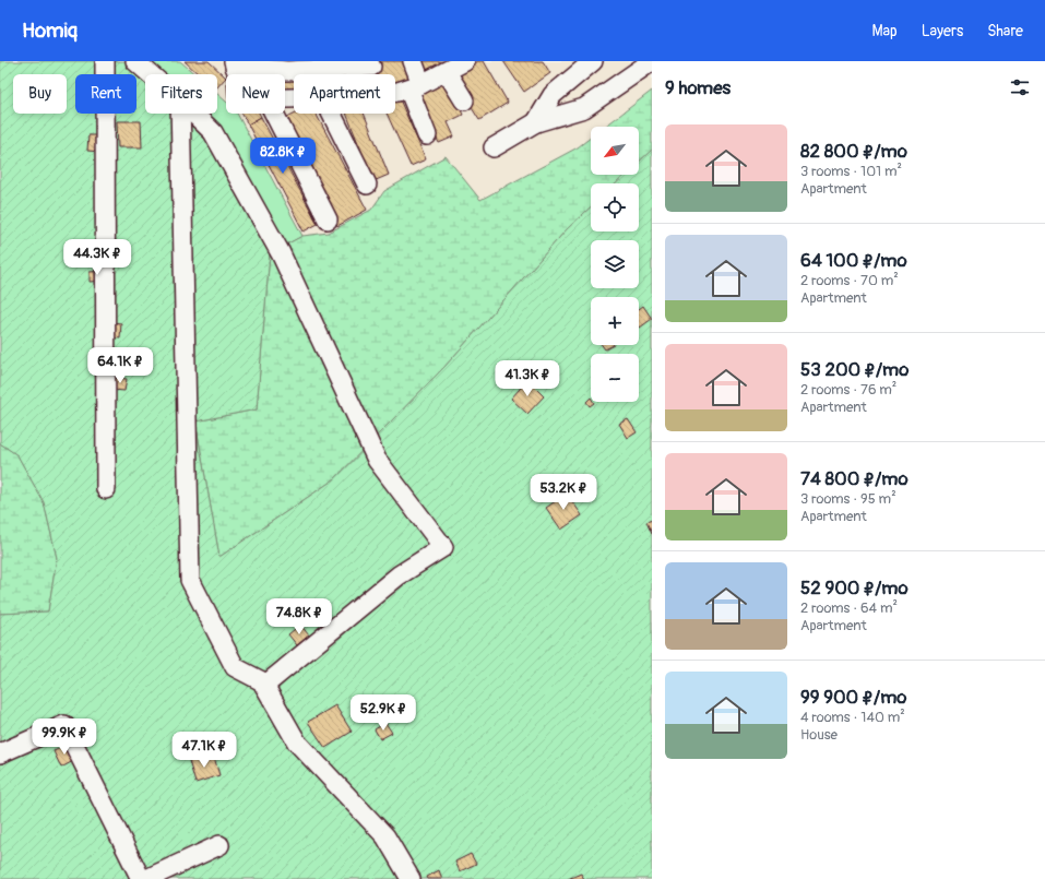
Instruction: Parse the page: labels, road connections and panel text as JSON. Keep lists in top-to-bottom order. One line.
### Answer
{"north":"bottom left","page":{"header":"Homiq","nav":["Map","Layers","Share"],"heading":"9 homes","chip":["Buy","Rent","Filters","New","Apartment"],"list":[{"name":"82 800 ₽/mo","note":"3 rooms · 101 m² · Apartment"},{"name":"64 100 ₽/mo","note":"2 rooms · 70 m² · Apartment"},{"name":"53 200 ₽/mo","note":"2 rooms · 76 m² · Apartment"},{"name":"74 800 ₽/mo","note":"3 rooms · 95 m² · Apartment"},{"name":"52 900 ₽/mo","note":"2 rooms · 64 m² · Apartment"},{"name":"99 900 ₽/mo","note":"4 rooms · 140 m² · House"}],"map_buttons":["+","−"],"price":["82.8K ₽","44.3K ₽","64.1K ₽","41.3K ₽","53.2K ₽","74.8K ₽","52.9K ₽","99.9K ₽","47.1K ₽"]}}
